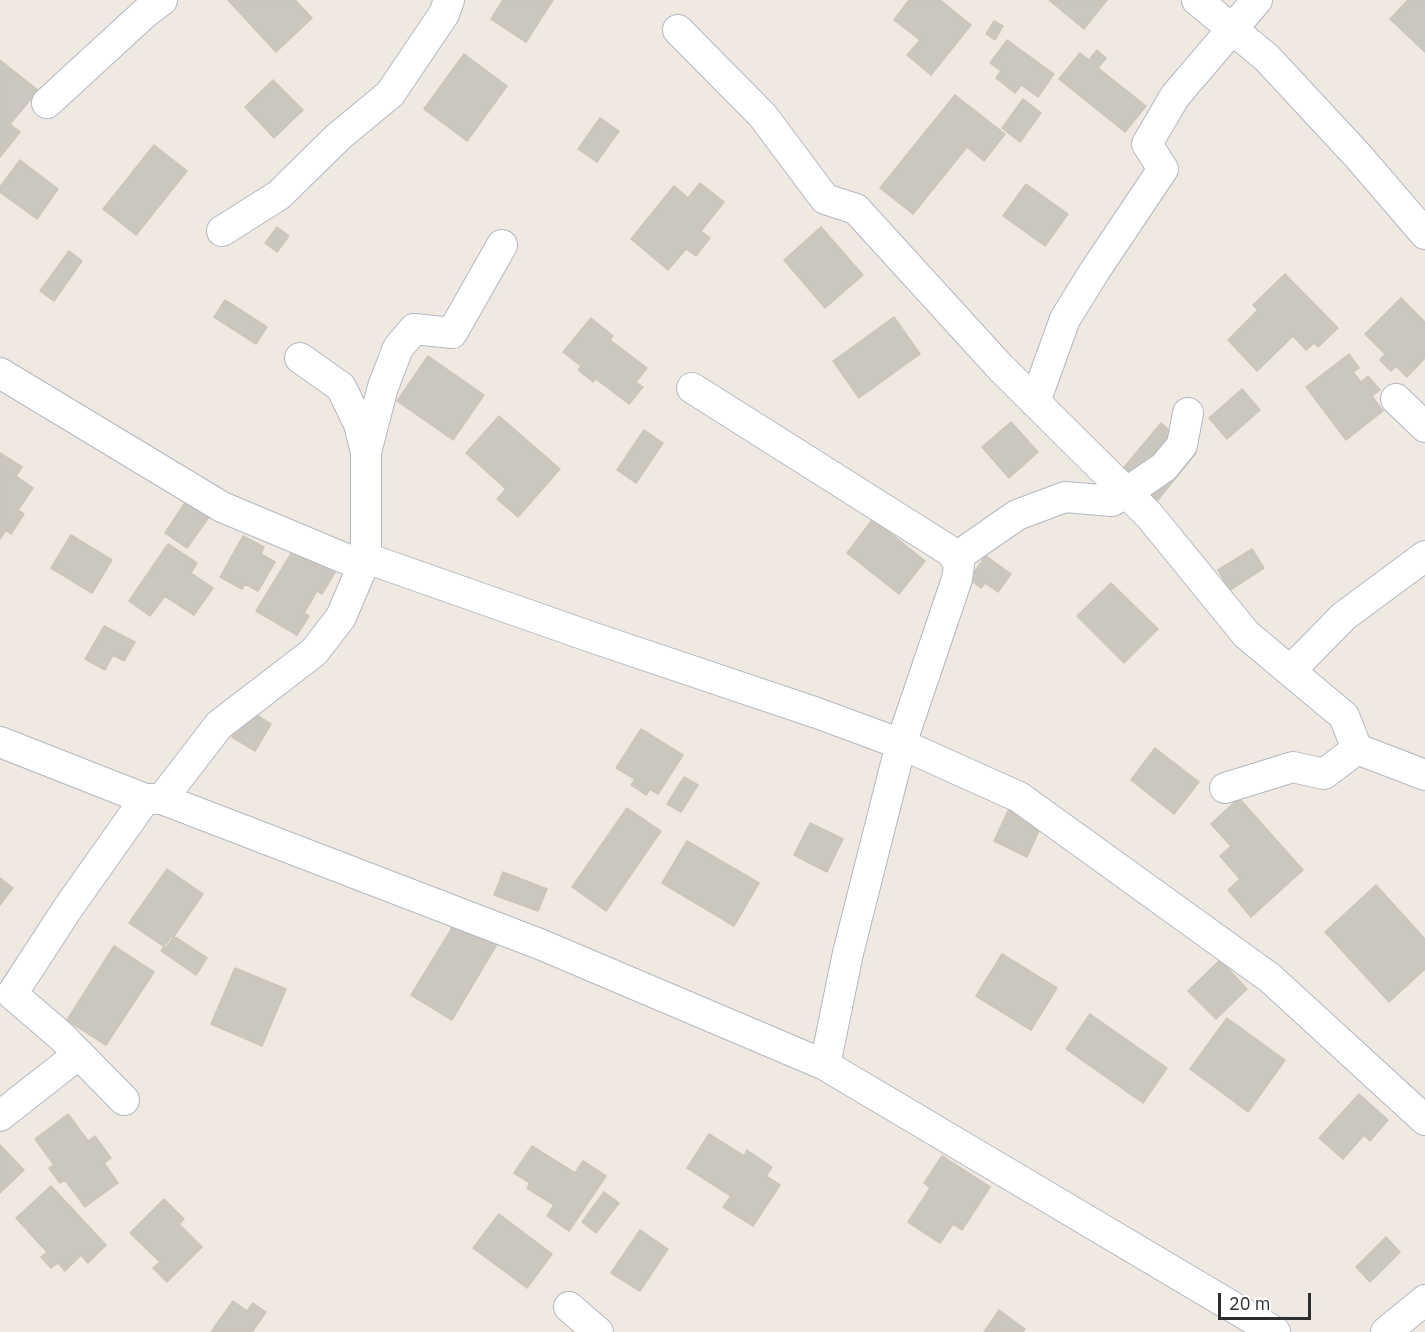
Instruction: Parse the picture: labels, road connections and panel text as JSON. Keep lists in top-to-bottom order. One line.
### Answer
{"scale_bar":"20 m"}
